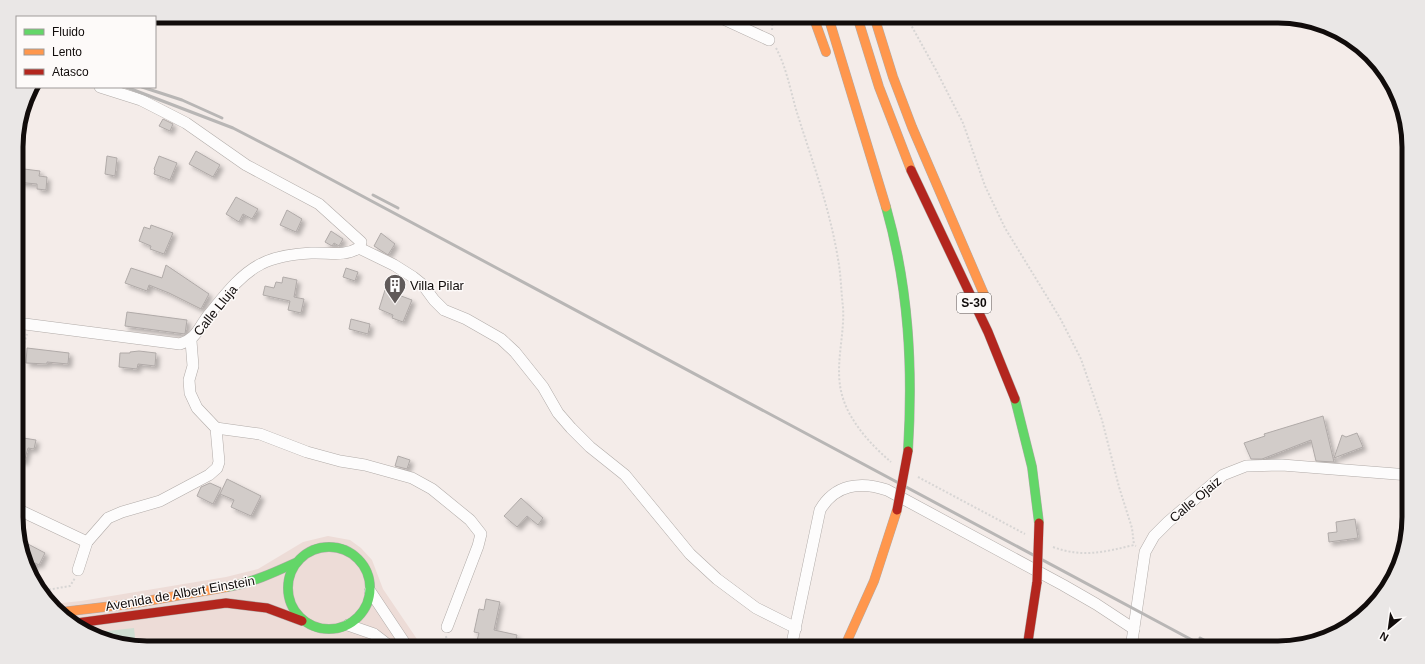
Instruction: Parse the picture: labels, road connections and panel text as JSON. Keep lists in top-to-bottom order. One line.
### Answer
{"streets":{"main road":["S-30","Avenida de Albert Einstein"],"street":["Calle Lluja","Calle Ojaiz"]},"places":{"building":["Villa Pilar"]},"legend":["Fluido","Lento","Atasco"],"north":"bottom left"}
